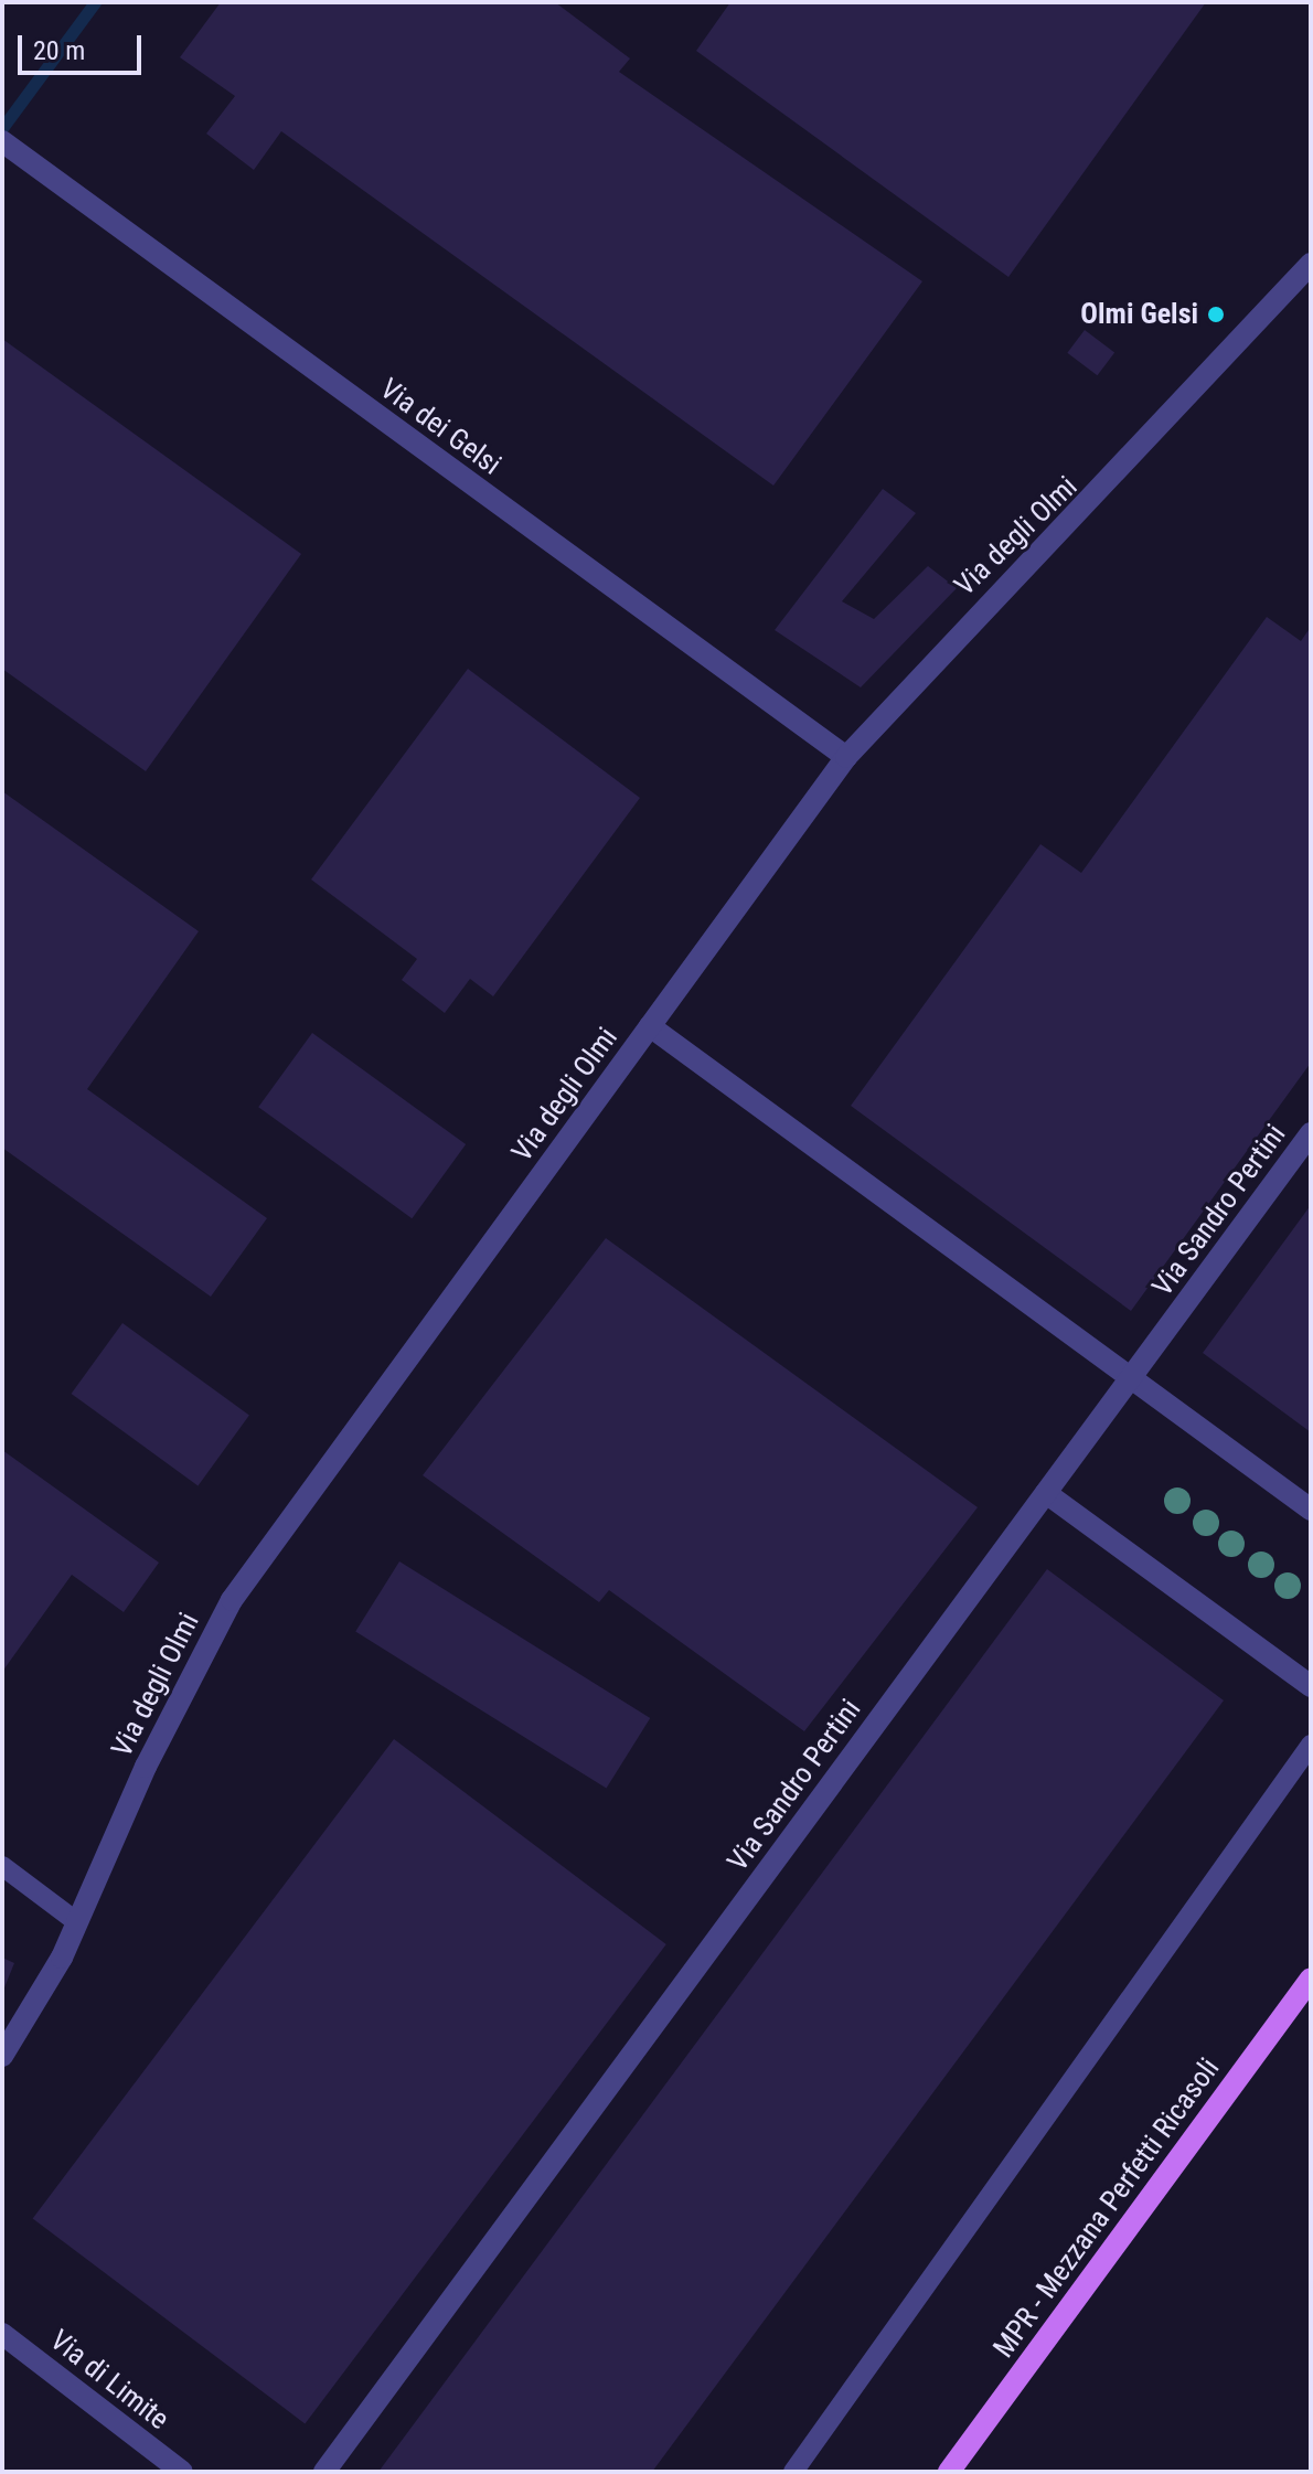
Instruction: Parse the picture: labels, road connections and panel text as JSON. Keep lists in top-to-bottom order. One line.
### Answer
{"streets":{"main road":["MPR - Mezzana Perfetti Ricasoli"],"street":["Via dei Gelsi","Via degli Olmi","Via Sandro Pertini","Via di Limite"]},"crossings":[["Via dei Gelsi","Via degli Olmi"]],"places":["Olmi Gelsi"],"scale_bar":"20 m"}
